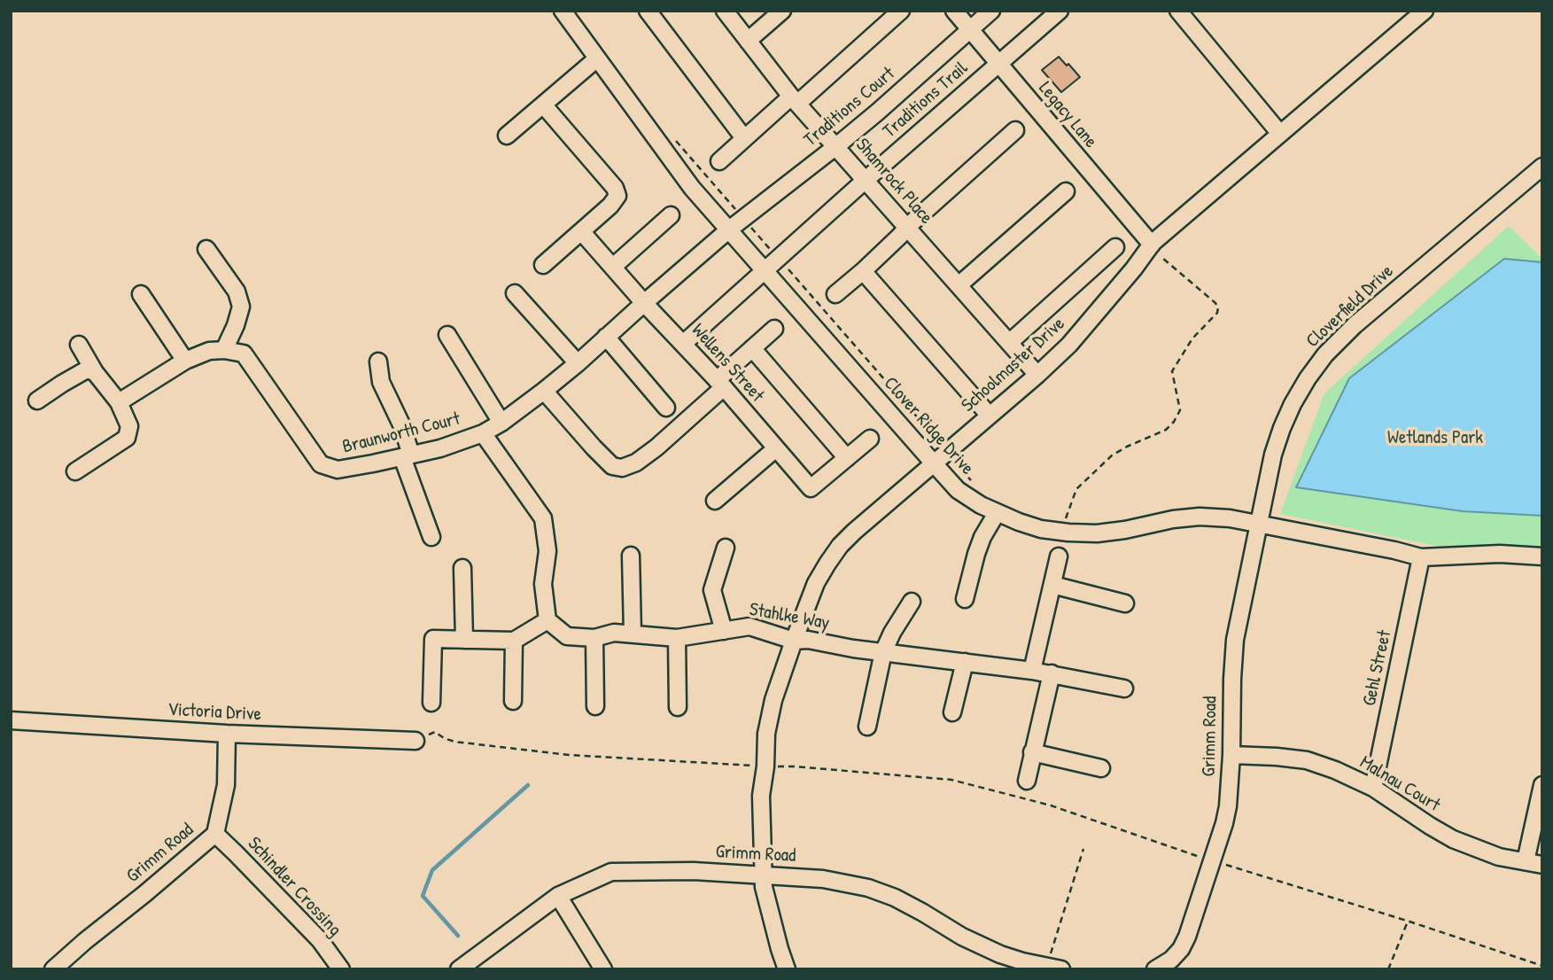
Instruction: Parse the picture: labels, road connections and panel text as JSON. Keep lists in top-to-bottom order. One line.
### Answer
{"streets":{"street":["Traditions Trail","Traditions Court","Legacy Lane","Shamrock Place","Cloverfield Drive","Wellens Street","Schoolmaster Drive","Clover Ridge Drive","Braunworth Court","Stahlke Way","Gehl Street","Victoria Drive","Grimm Road","Malnau Court","Schindler Crossing"]},"crossings":[["Traditions Trail","Legacy Lane"],["Traditions Trail","Shamrock Place"],["Traditions Trail","Clover Ridge Drive"],["Traditions Court","Legacy Lane"],["Traditions Court","Shamrock Place"],["Traditions Court","Clover Ridge Drive"],["Traditions Court","Braunworth Court"],["Legacy Lane","Schoolmaster Drive"],["Shamrock Place","Schoolmaster Drive"],["Cloverfield Drive","Clover Ridge Drive"],["Cloverfield Drive","Grimm Road"],["Wellens Street","Braunworth Court"],["Schoolmaster Drive","Clover Ridge Drive"],["Schoolmaster Drive","Stahlke Way"],["Schoolmaster Drive","Grimm Road"],["Clover Ridge Drive","Braunworth Court"],["Clover Ridge Drive","Gehl Street"],["Clover Ridge Drive","Grimm Road"],["Gehl Street","Malnau Court"],["Victoria Drive","Grimm Road"],["Grimm Road","Malnau Court"],["Grimm Road","Schindler Crossing"]],"parks":["Wetlands Park"]}
